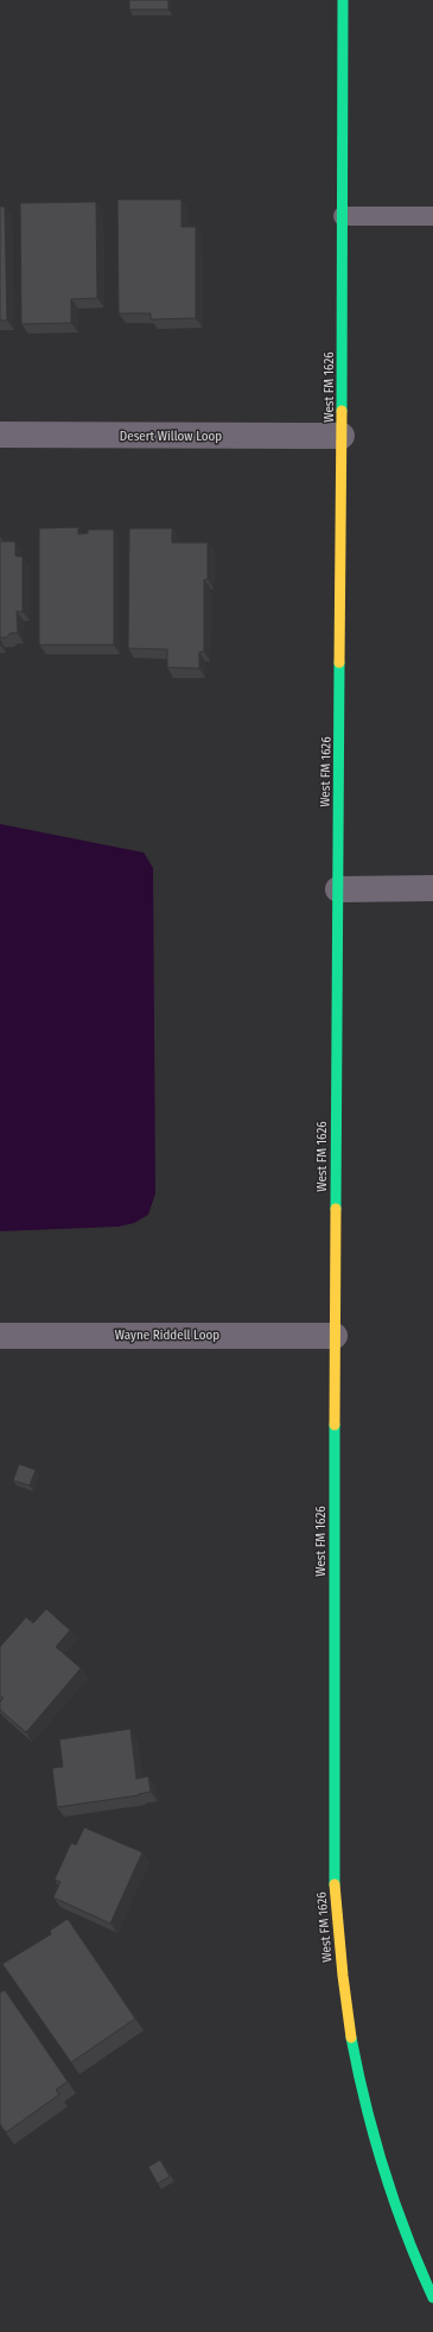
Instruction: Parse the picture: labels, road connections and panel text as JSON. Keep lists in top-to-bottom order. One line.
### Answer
{"streets":{"main road":["West FM 1626"],"street":["Desert Willow Loop","Wayne Riddell Loop"]},"crossings":[["West FM 1626","Desert Willow Loop"],["West FM 1626","Wayne Riddell Loop"]]}
